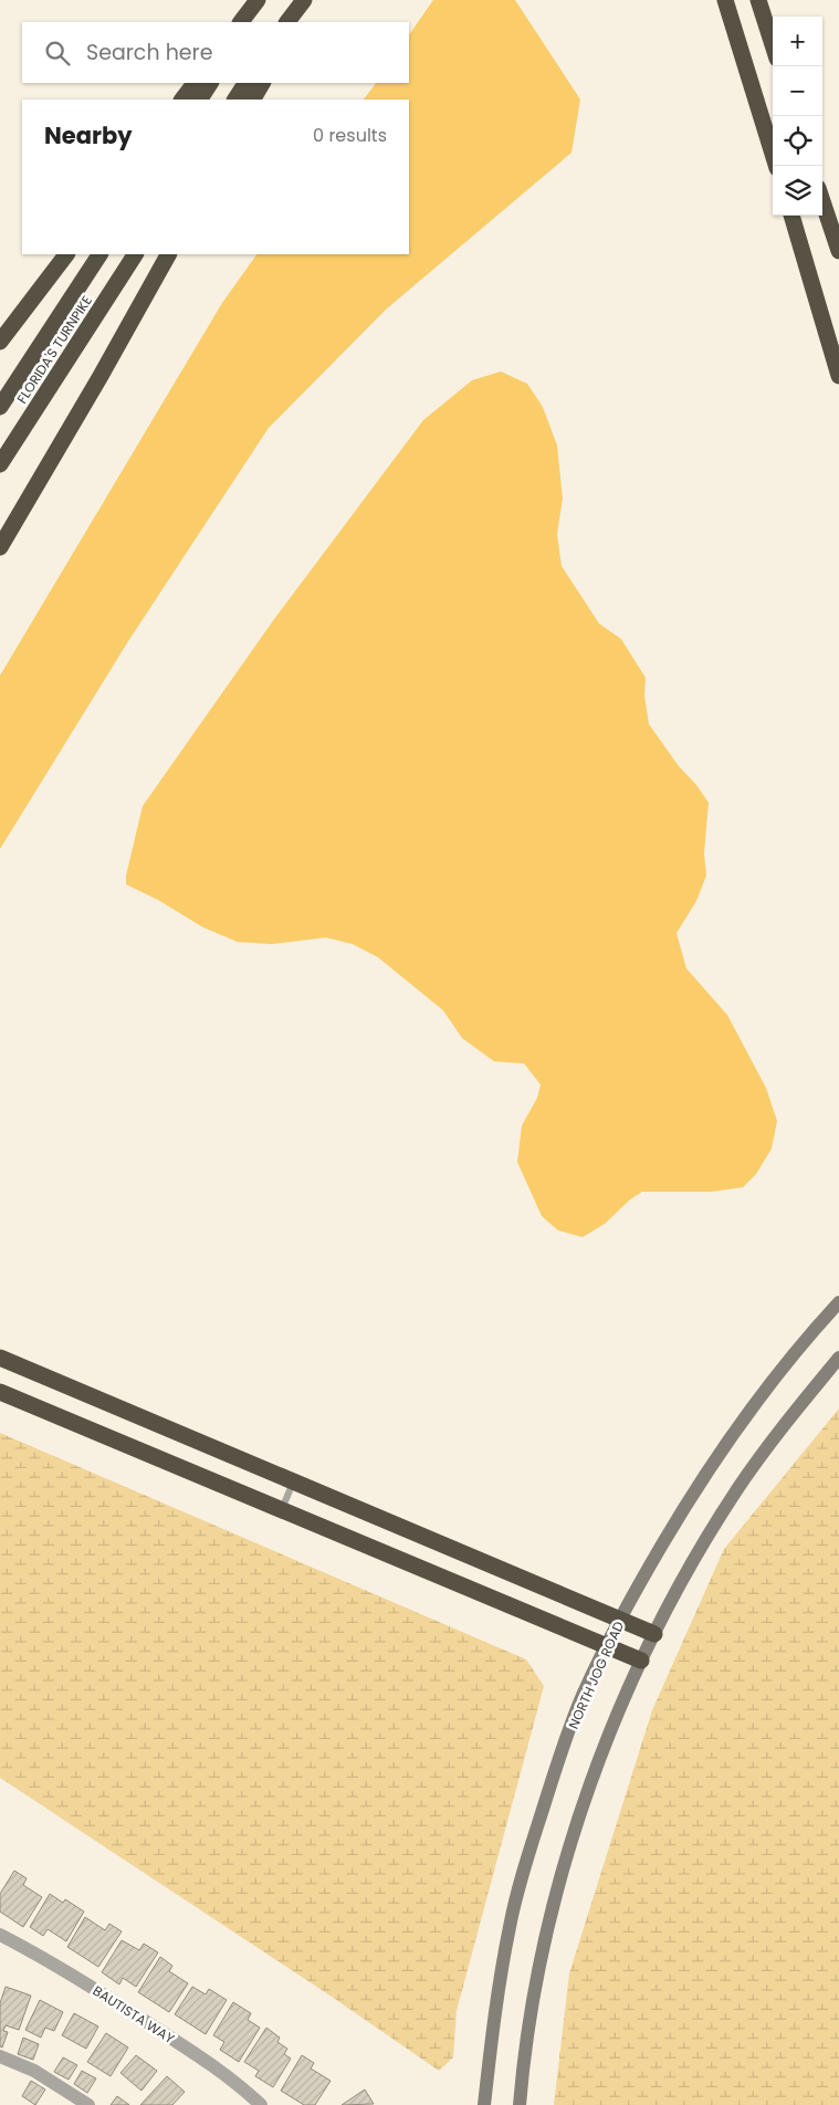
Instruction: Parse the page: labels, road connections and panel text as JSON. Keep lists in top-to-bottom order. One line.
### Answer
{"streets":{"highway":["FLORIDA'S TURNPIKE"],"main road":["NORTH JOG ROAD"],"street":["BAUTISTA WAY"]},"page":{"map_buttons":["+","−"],"search":"Search here","heading":["Nearby","0 results"]}}
